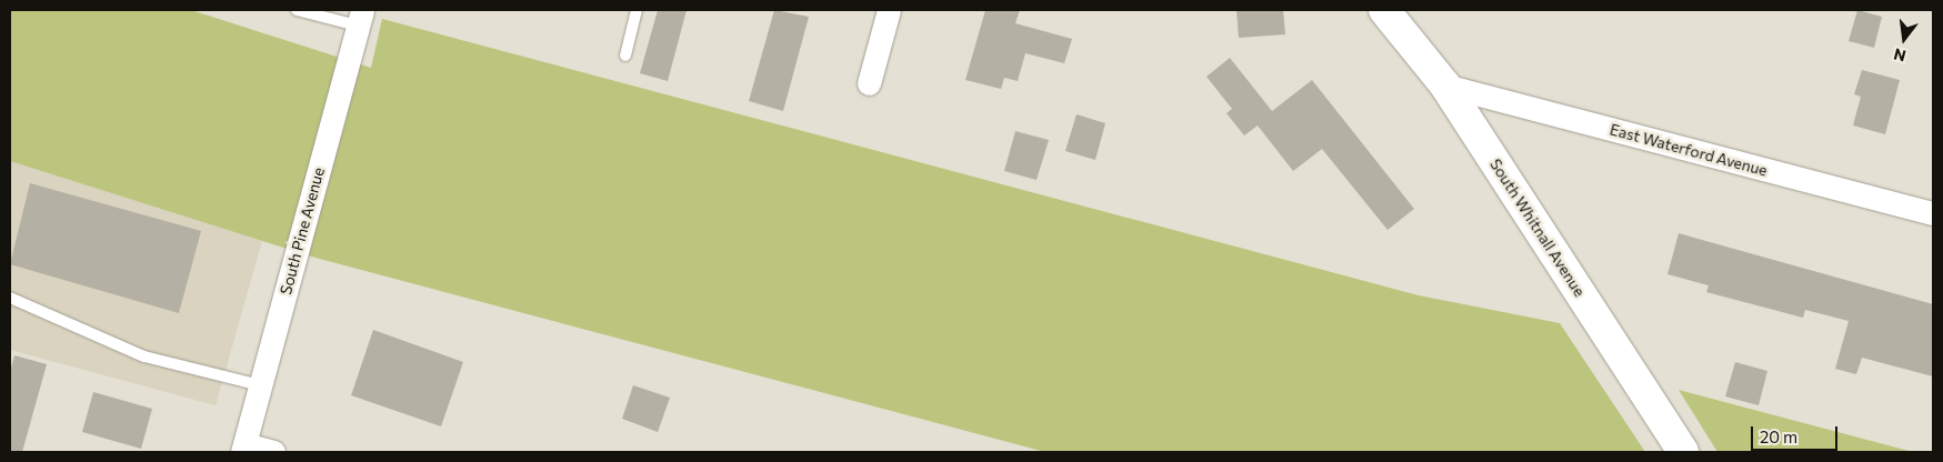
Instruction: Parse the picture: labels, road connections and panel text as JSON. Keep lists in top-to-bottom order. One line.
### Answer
{"streets":{"street":["East Waterford Avenue","South Whitnall Avenue","South Pine Avenue"]},"crossings":[["East Waterford Avenue","South Whitnall Avenue"]],"scale_bar":"20 m","north":"bottom"}
